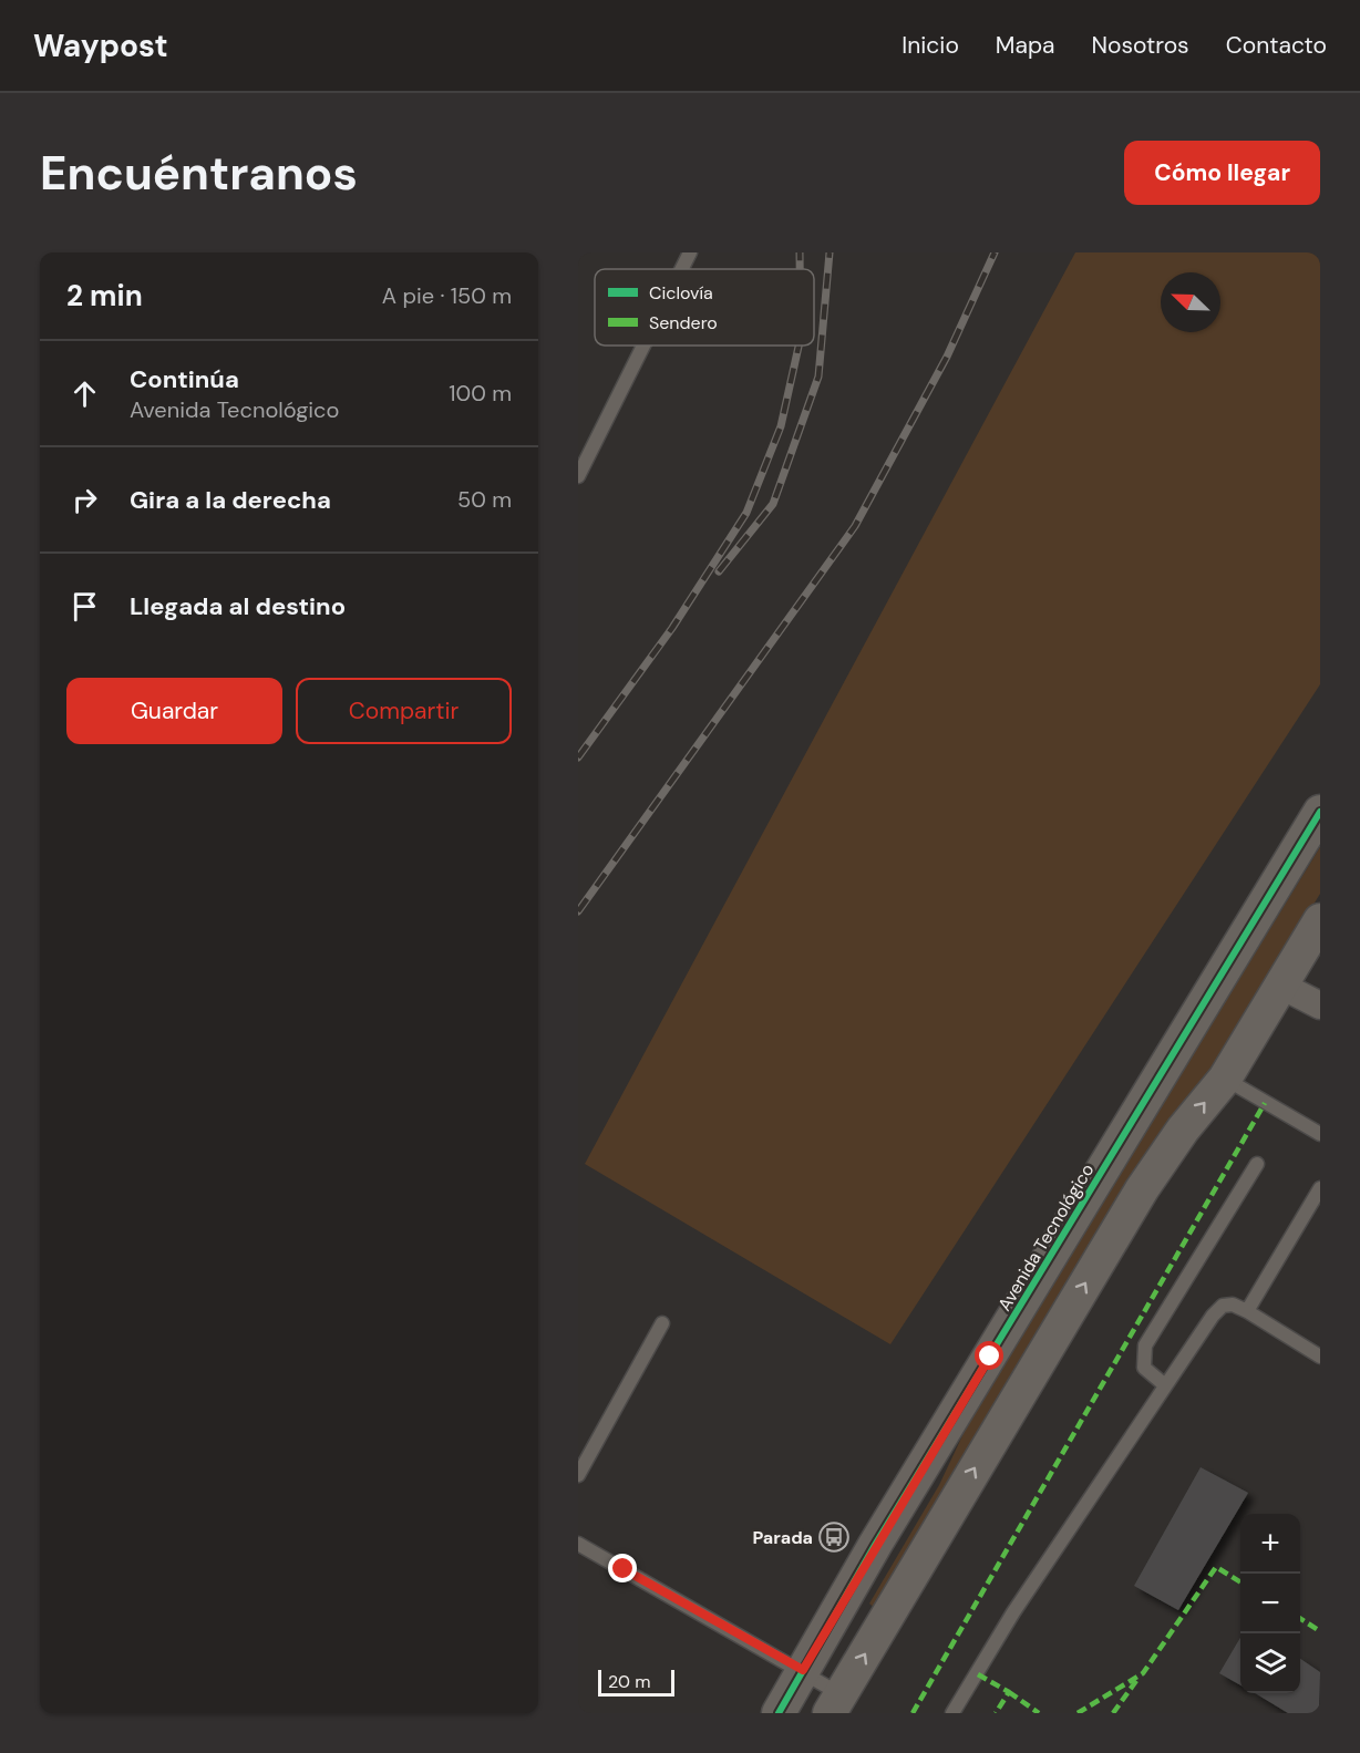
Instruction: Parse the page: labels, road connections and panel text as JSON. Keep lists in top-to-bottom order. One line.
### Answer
{"streets":{"street":["Avenida Tecnológico"]},"places":{"bus stop":["Parada"]},"legend":["Ciclovía","Sendero"],"scale_bar":"20 m","north":"top left","page":{"header":"Waypost","nav":["Inicio","Mapa","Nosotros","Contacto"],"buttons":["Cómo llegar",["Guardar","Compartir"]],"title":"Encuéntranos","heading":["2 min","A pie · 150 m"],"list":[["Continúa","Avenida Tecnológico","100 m"],["Gira a la derecha","50 m"],"Llegada al destino"],"map_buttons":["+","−"],"scale":"20 m"}}
